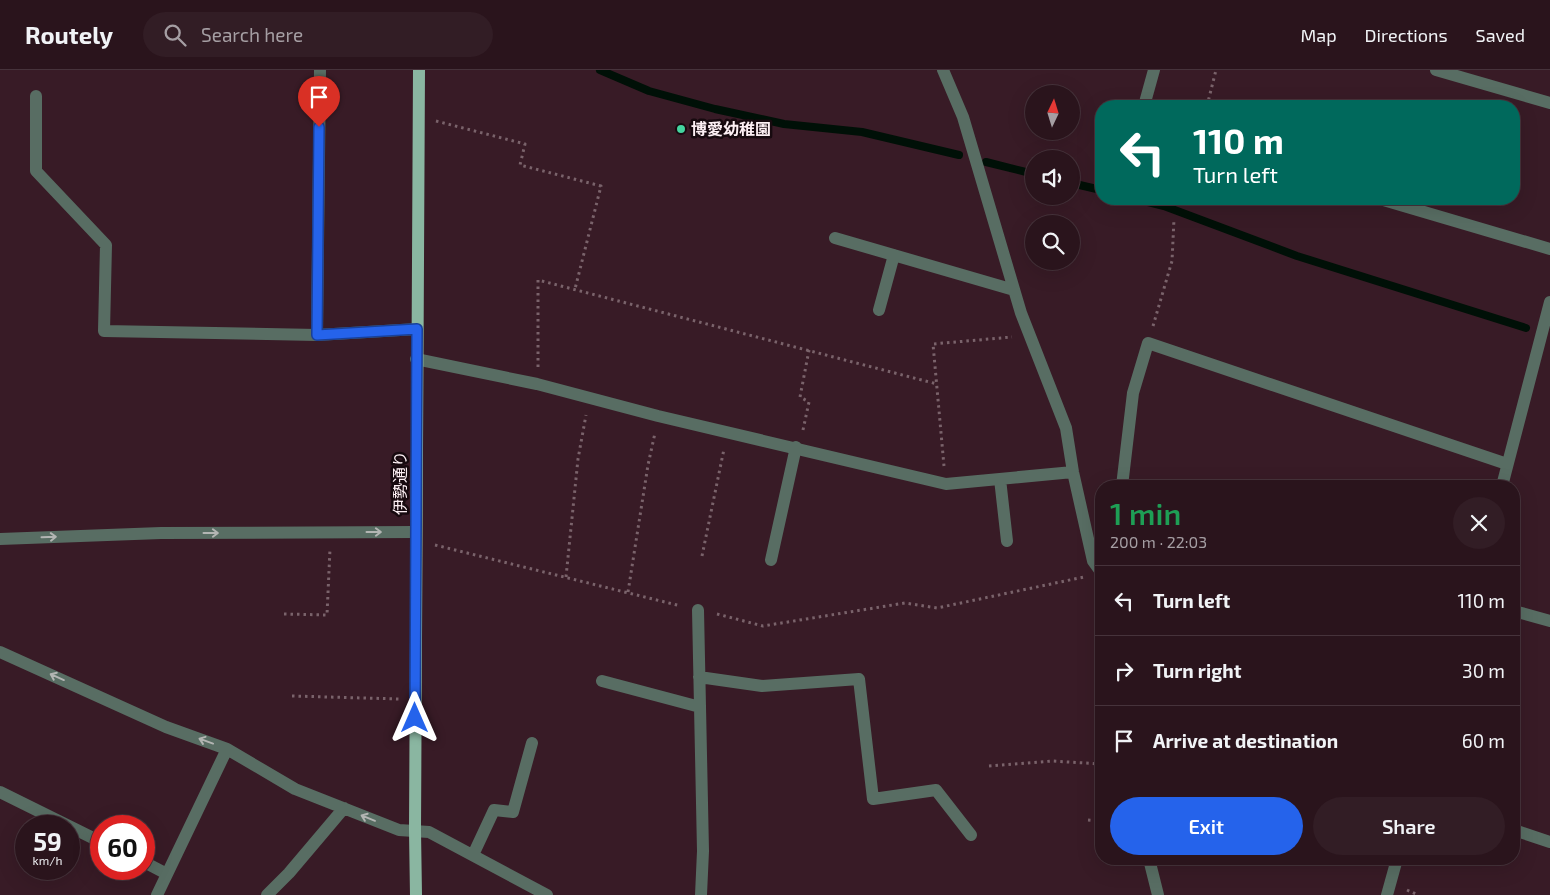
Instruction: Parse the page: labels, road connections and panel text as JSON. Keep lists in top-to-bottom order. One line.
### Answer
{"streets":{"main road":["伊勢通り"]},"places":["博愛幼稚園"],"north":"top","page":{"header":"Routely","search":"Search here","nav":["Map","Directions","Saved"],"turn":["110 m","Turn left"],"heading":["1 min","200 m · 22:03"],"list":[{"name":"Turn left","value":"110 m"},{"name":"Turn right","value":"30 m"},{"name":"Arrive at destination","value":"60 m"}],"buttons":["Exit","Share"],"speed":"59 km/h","limit":"60"}}
